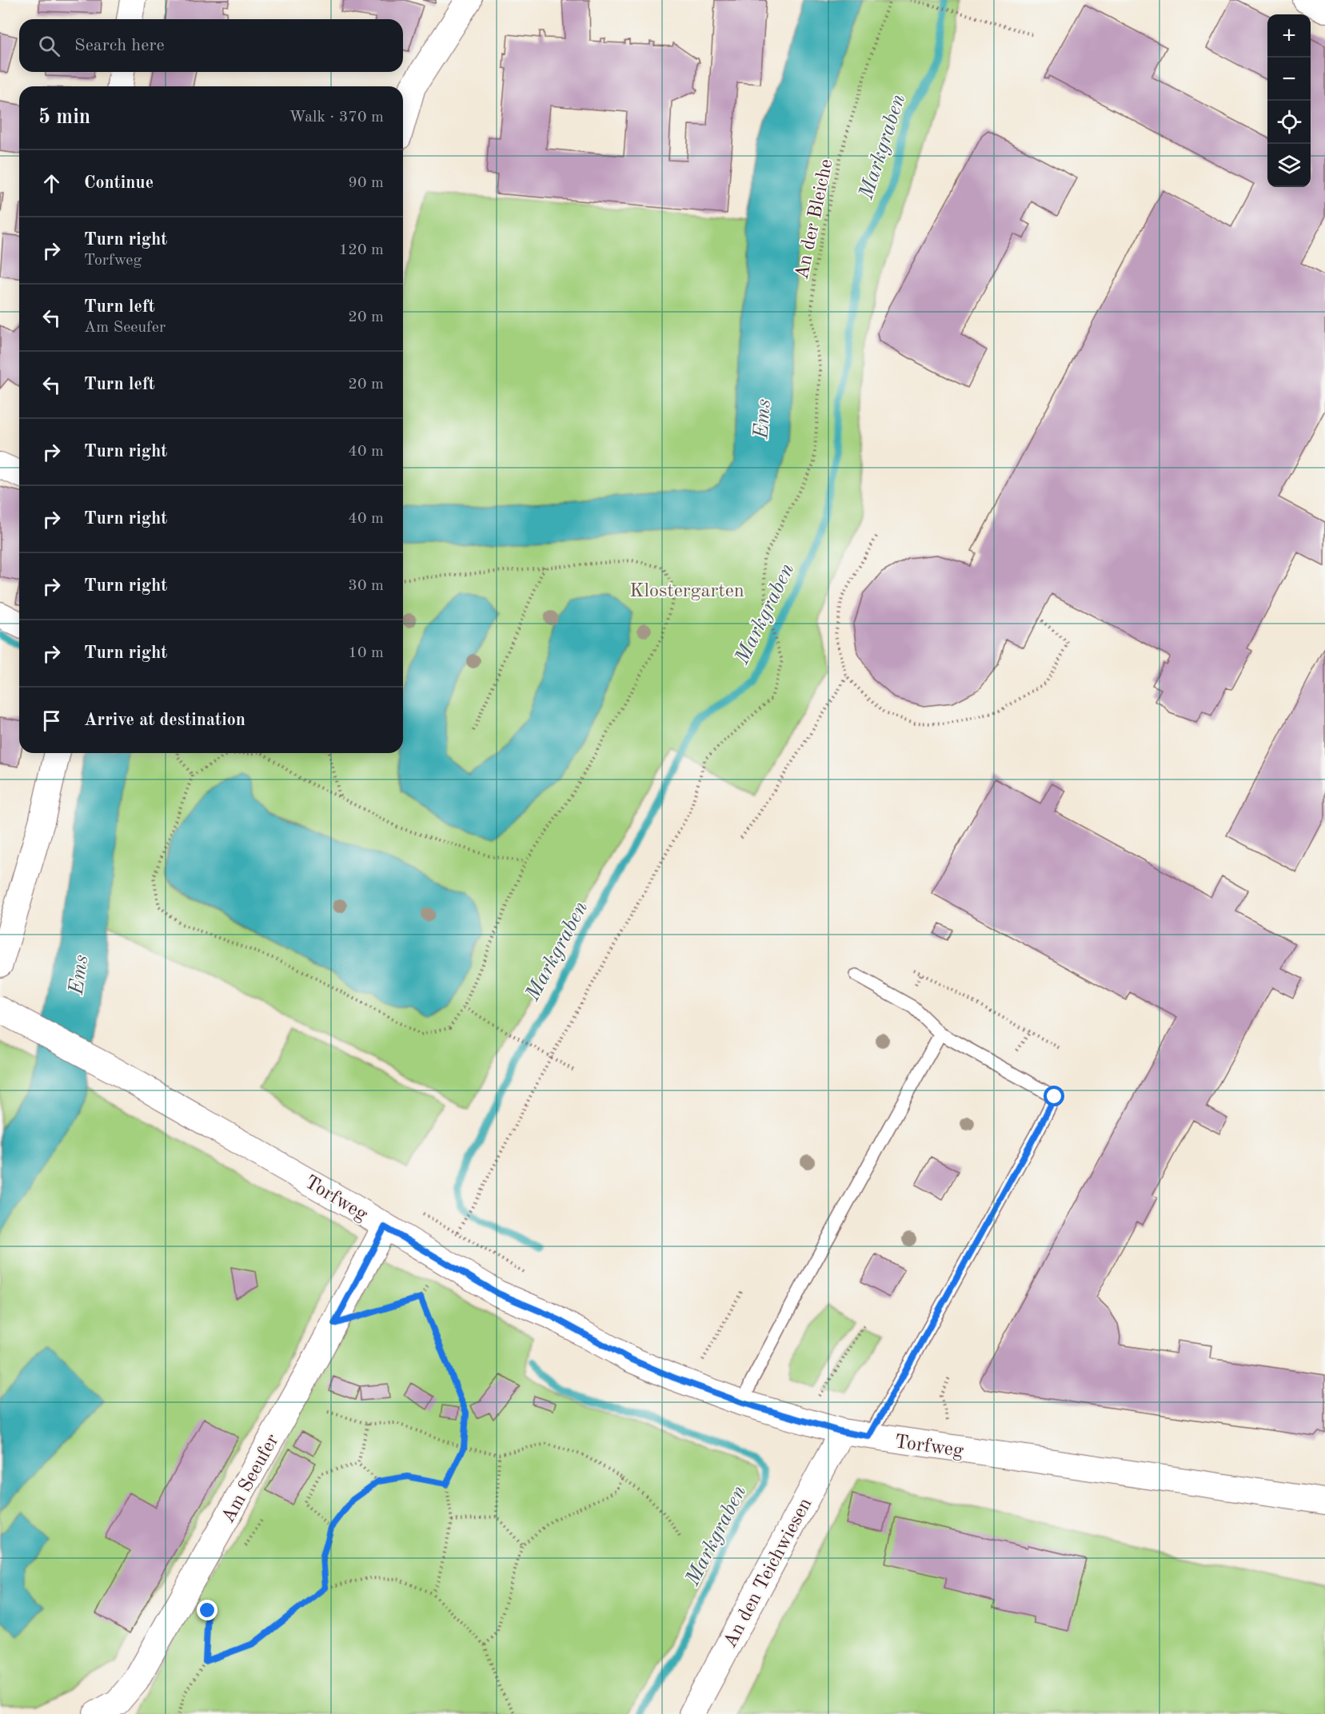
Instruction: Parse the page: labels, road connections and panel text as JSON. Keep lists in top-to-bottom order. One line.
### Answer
{"streets":{"street":["Torfweg","Am Seeufer","An den Teichwiesen"],"path":["An der Bleiche"]},"crossings":[["Torfweg","Am Seeufer"],["Torfweg","An den Teichwiesen"]],"water":["Markgraben","Ems"],"parks":["Klostergarten"],"page":{"map_buttons":["+","−"],"search":"Search here","heading":["5 min","Walk · 370 m"],"list":[["Continue","90 m"],["Turn right","Torfweg","120 m"],["Turn left","Am Seeufer","20 m"],["Turn left","20 m"],["Turn right","40 m"],["Turn right","40 m"],["Turn right","30 m"],["Turn right","10 m"],"Arrive at destination"]}}
